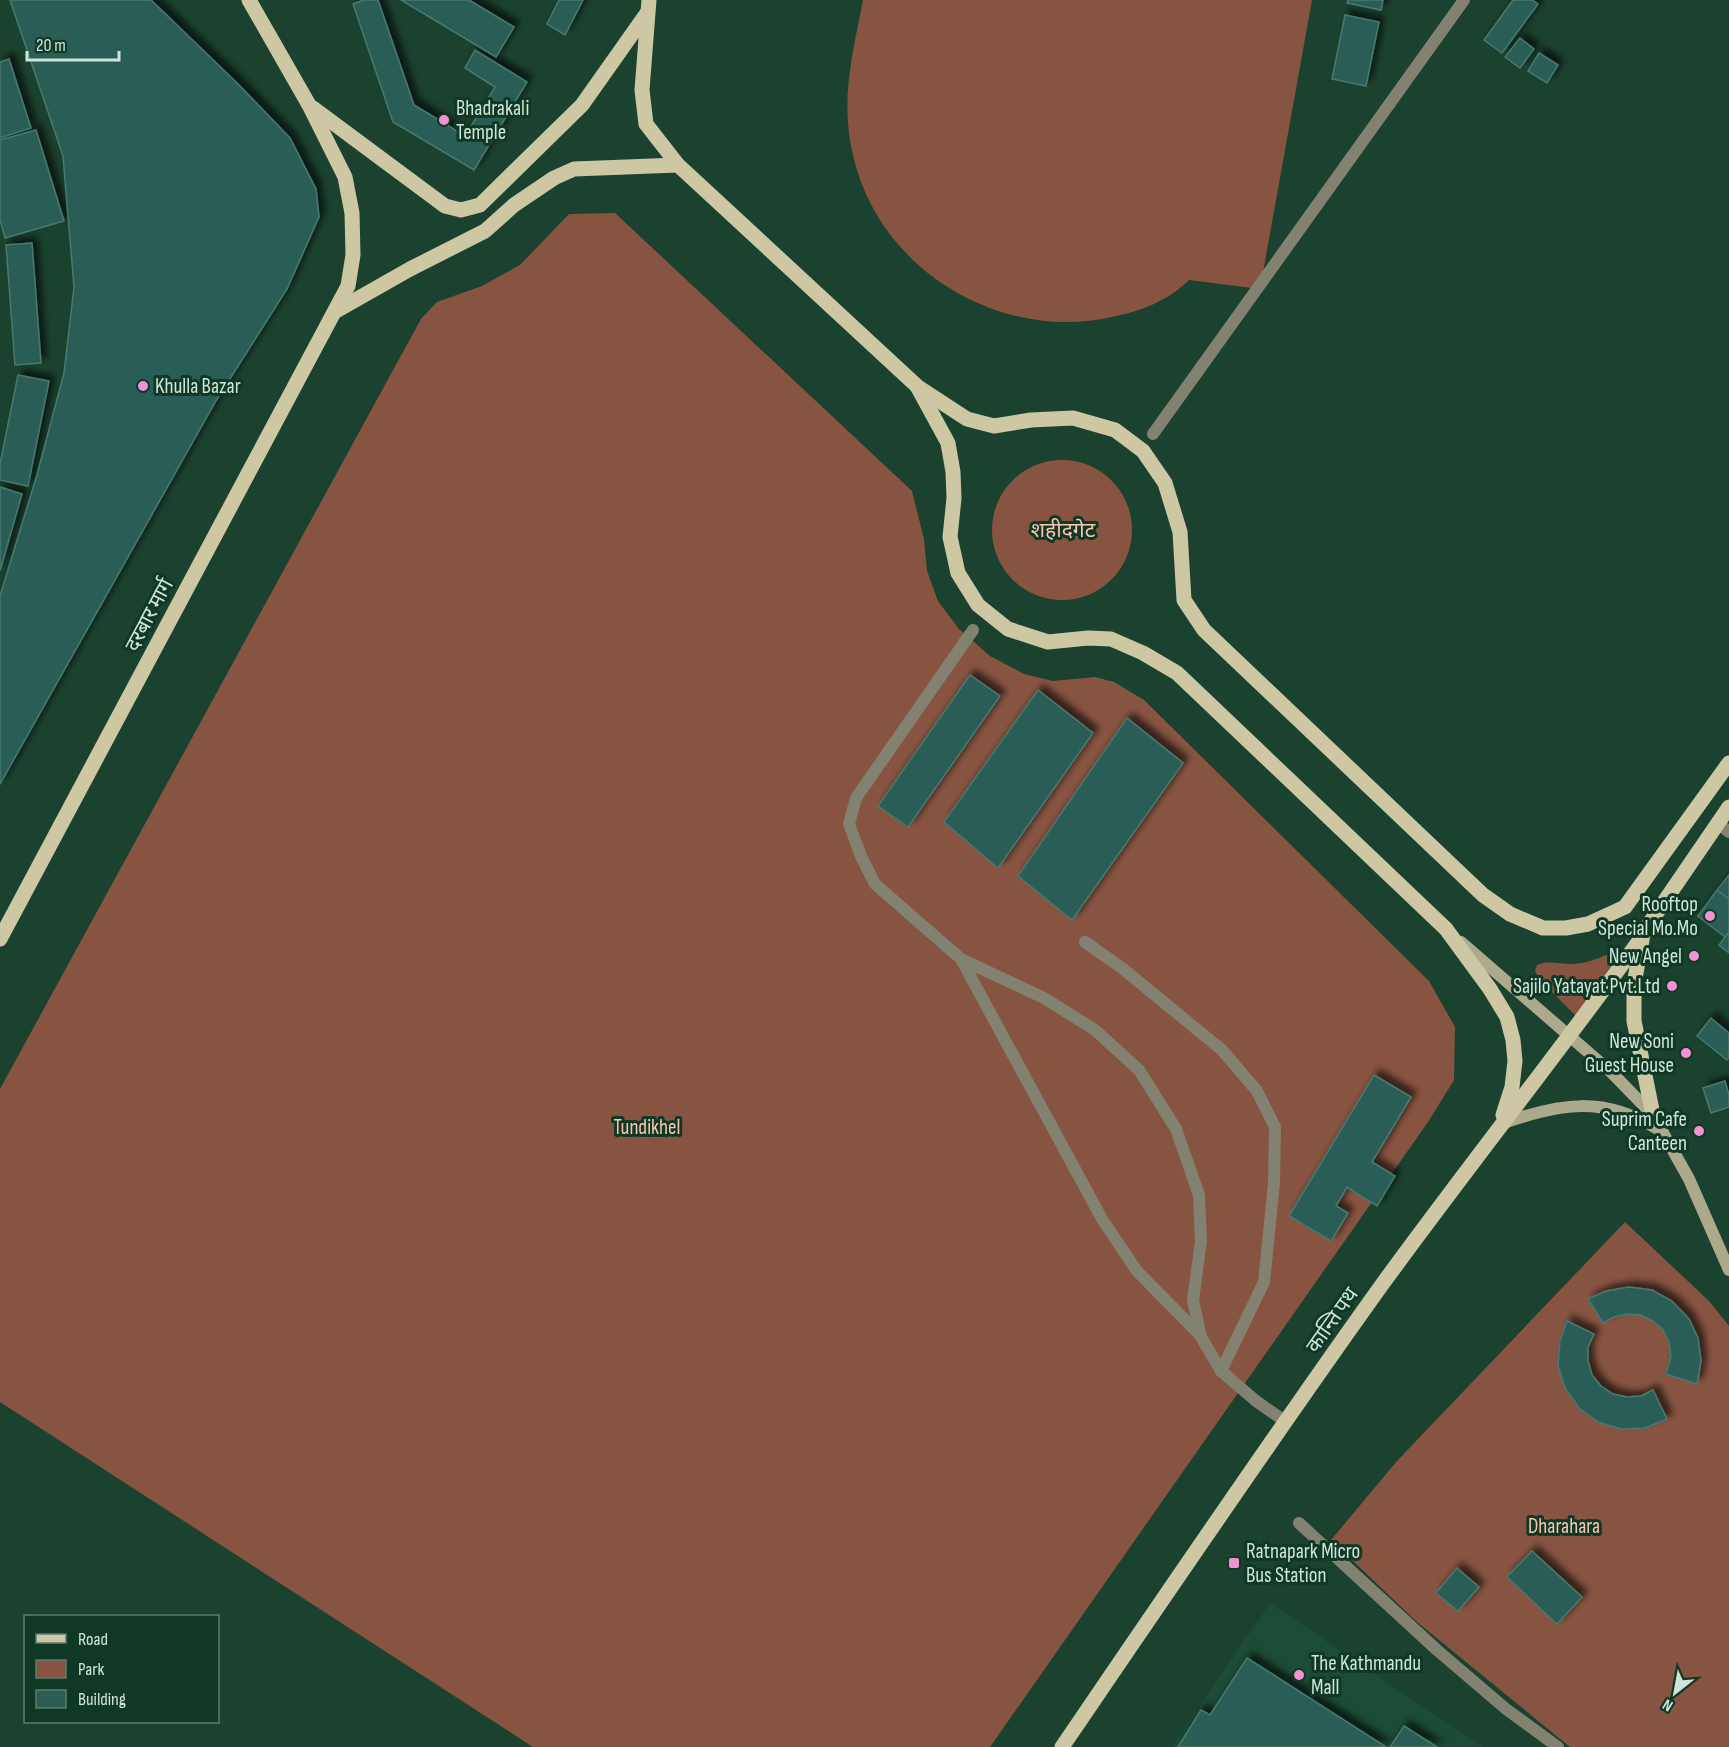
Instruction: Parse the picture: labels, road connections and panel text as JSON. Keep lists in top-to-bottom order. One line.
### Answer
{"streets":{"main road":["दरबार मार्ग","कान्ति पथ"]},"parks":["शहीदगेट","Tundikhel","Dharahara"],"places":{"other":["Bhadrakali Temple","Khulla Bazar","Rooftop Special Mo.Mo","New Angel","Sajilo Yatayat Pvt.Ltd","New Soni Guest House","Suprim Cafe Canteen","The Kathmandu Mall"],"transit":["Ratnapark Micro Bus Station"]},"legend":["Road","Park","Building"],"scale_bar":"20 m","north":"bottom left"}
